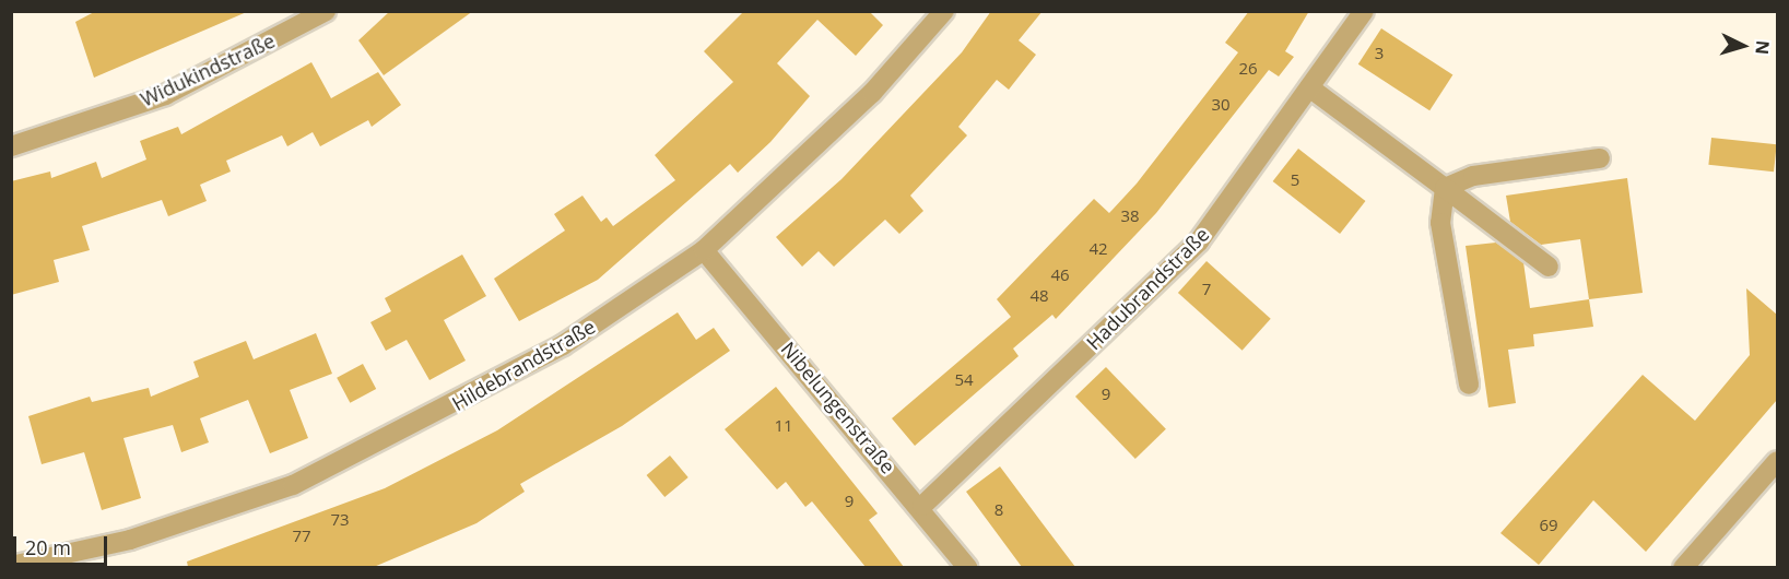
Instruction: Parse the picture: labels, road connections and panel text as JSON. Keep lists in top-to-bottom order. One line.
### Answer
{"streets":{"street":["Widukindstraße","Hadubrandstraße","Hildebrandstraße","Nibelungenstraße"]},"crossings":[["Hadubrandstraße","Nibelungenstraße"],["Hildebrandstraße","Nibelungenstraße"]],"house_numbers":["3","26","30","5","38","42","46","7","48","54","9","11","9","8","73","69","77"],"scale_bar":"20 m","north":"right"}
